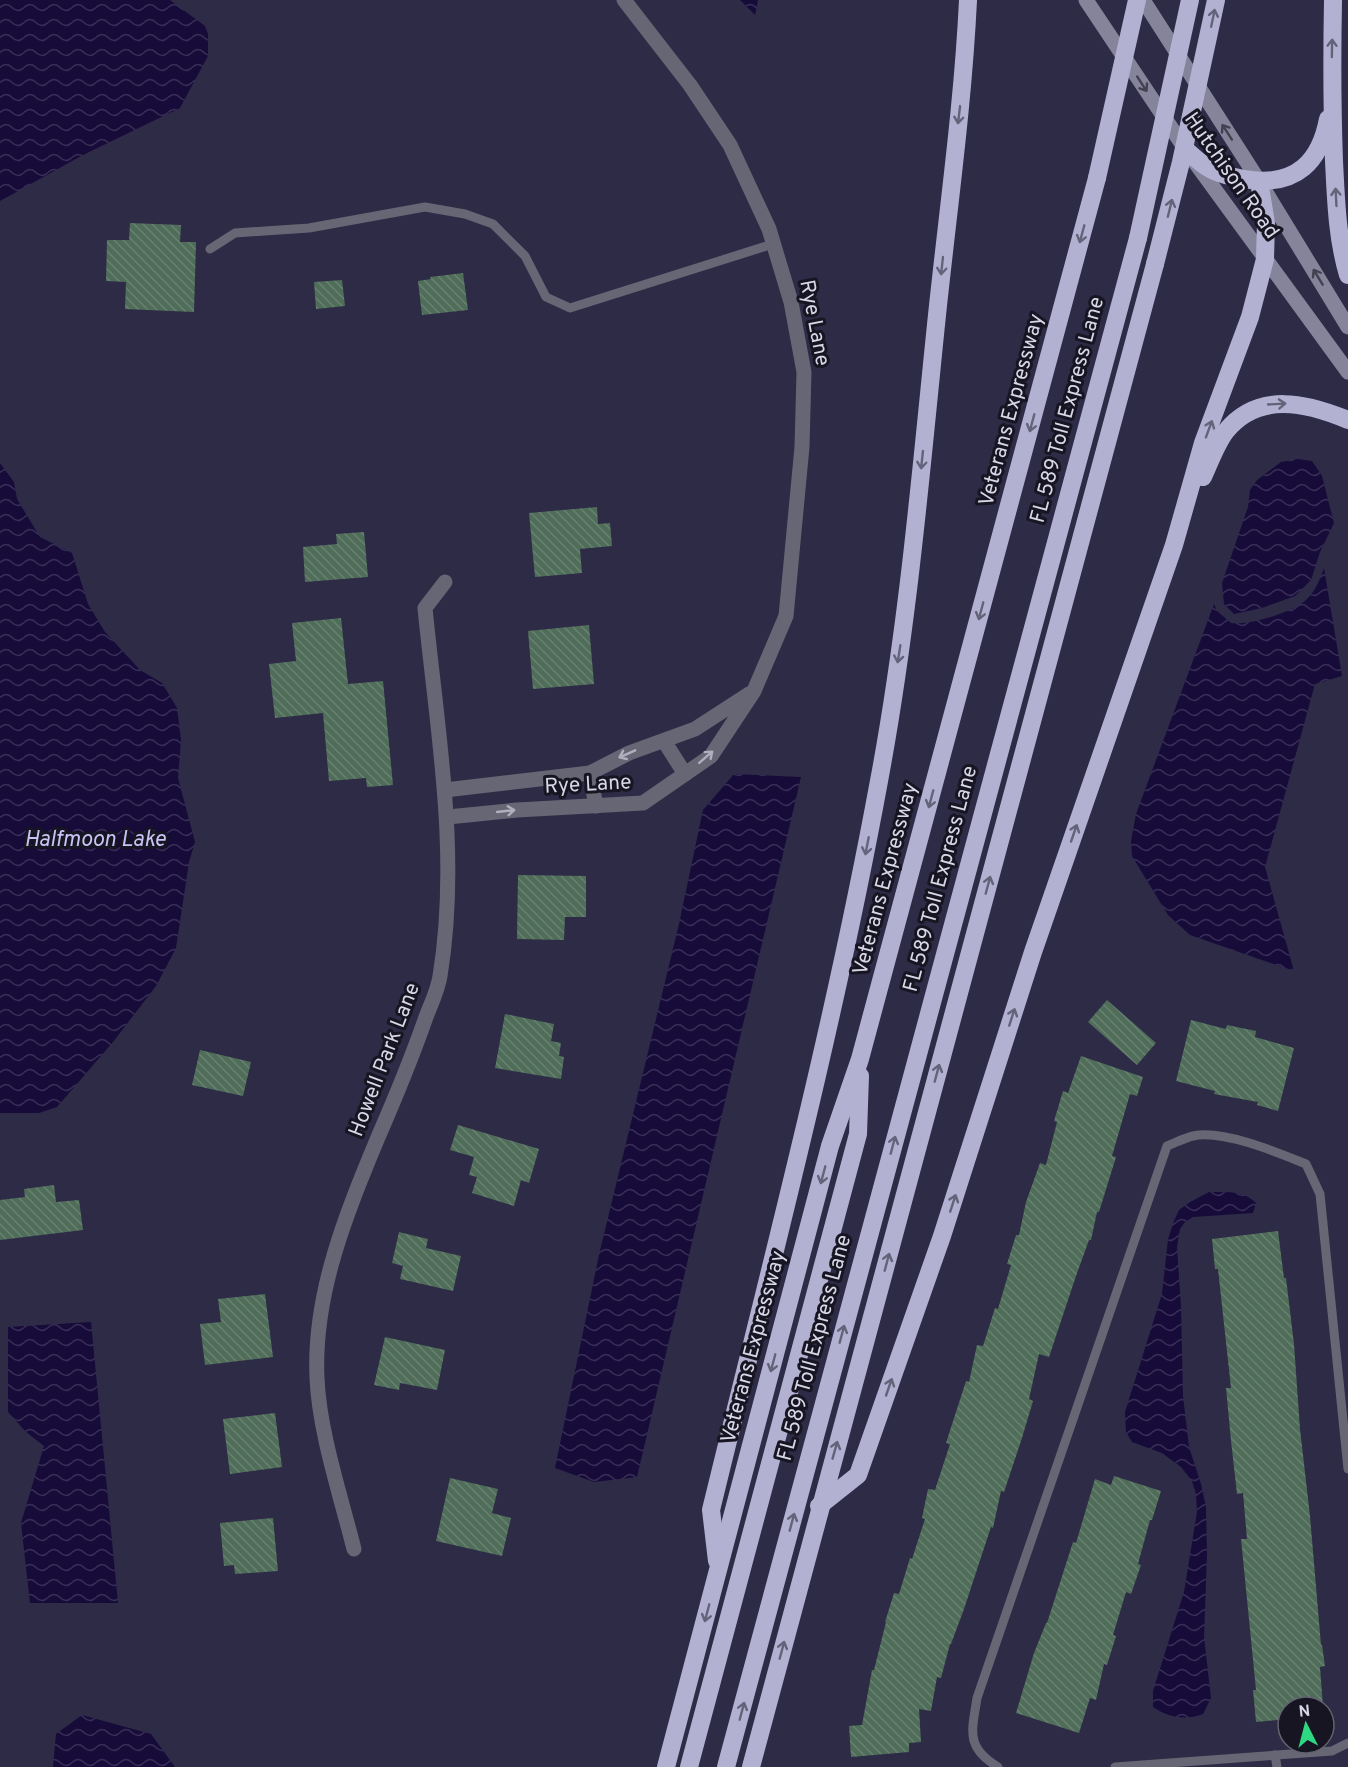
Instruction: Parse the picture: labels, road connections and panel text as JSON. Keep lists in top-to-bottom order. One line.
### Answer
{"streets":{"highway":["Veterans Expressway","FL 589 Toll Express Lane"],"street":["Hutchison Road","Rye Lane","Howell Park Lane"]},"crossings":[["Rye Lane","Howell Park Lane"],["Veterans Expressway","FL 589 Toll Express Lane"]],"water":["Halfmoon Lake"],"north":"top"}
